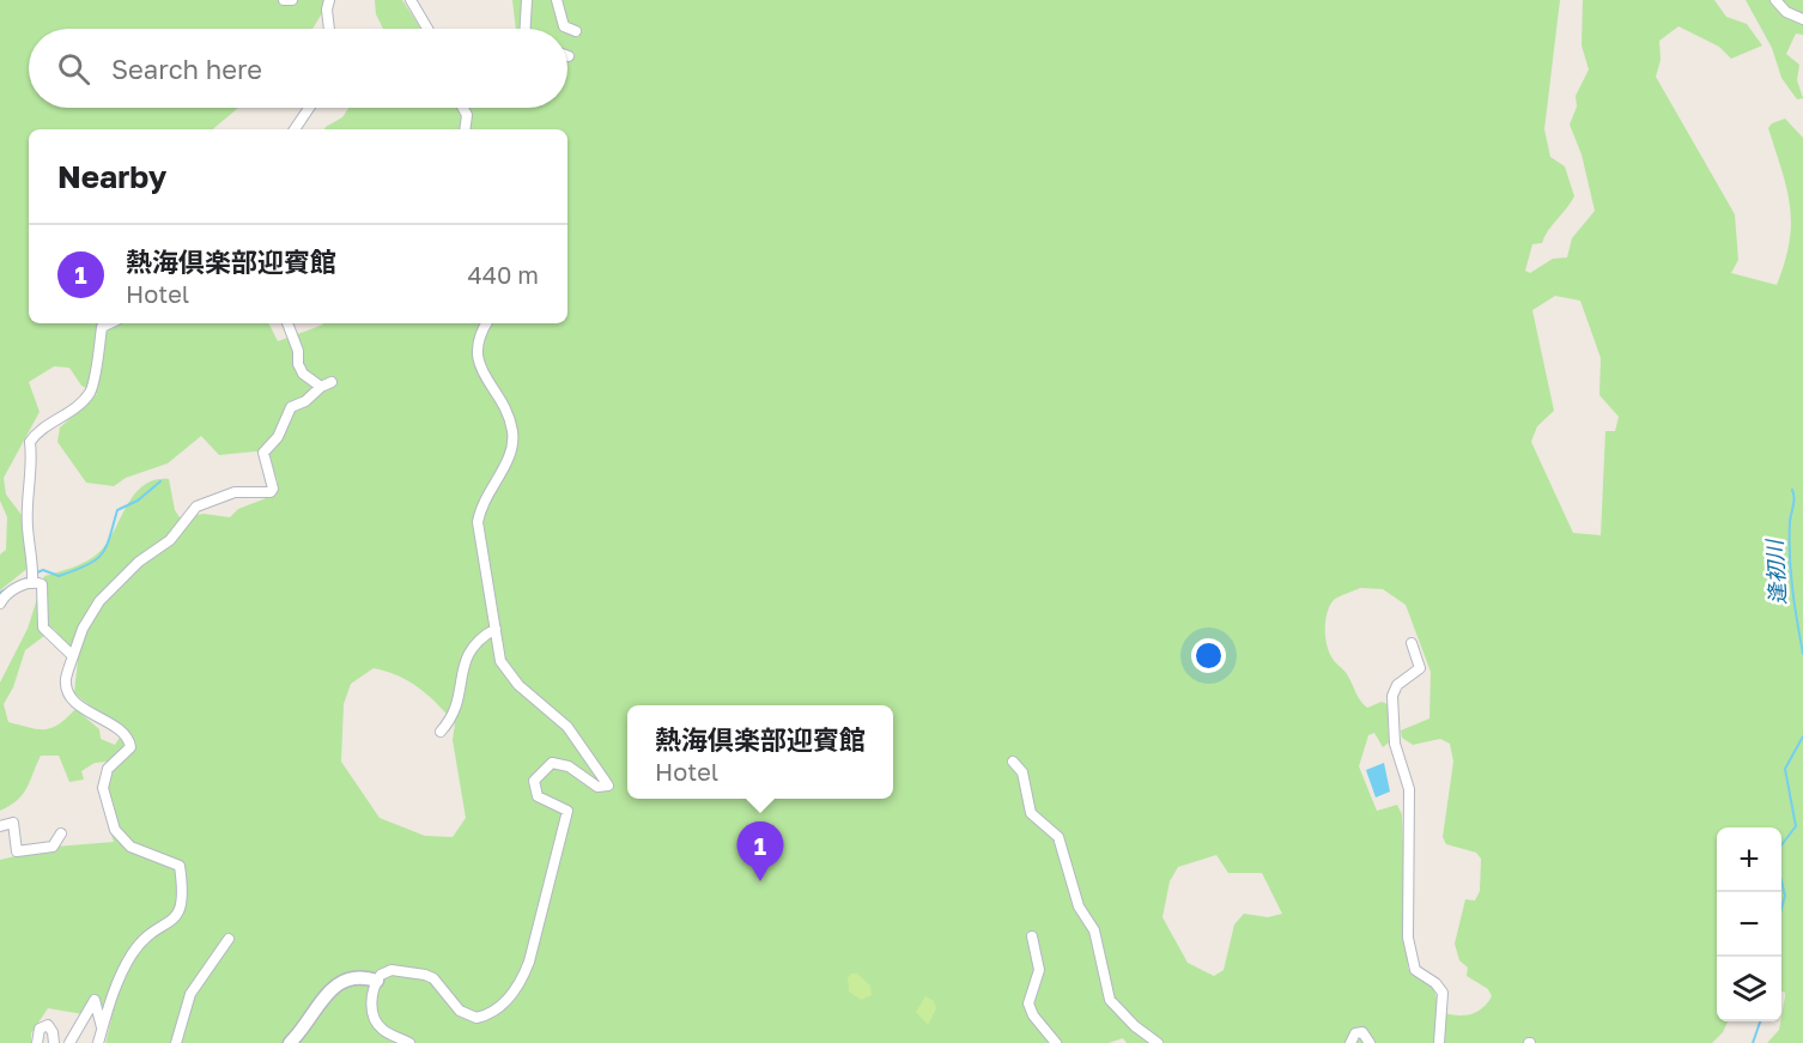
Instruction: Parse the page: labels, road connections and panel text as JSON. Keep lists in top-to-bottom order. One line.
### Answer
{"water":["逢初川"],"page":{"search":"Search here","heading":"Nearby","list":[{"mark":"1","name":"熱海倶楽部迎賓館","note":"Hotel","value":"440 m"}],"popup":["熱海倶楽部迎賓館","Hotel"],"pins":"1","map_buttons":["+","−"]}}
